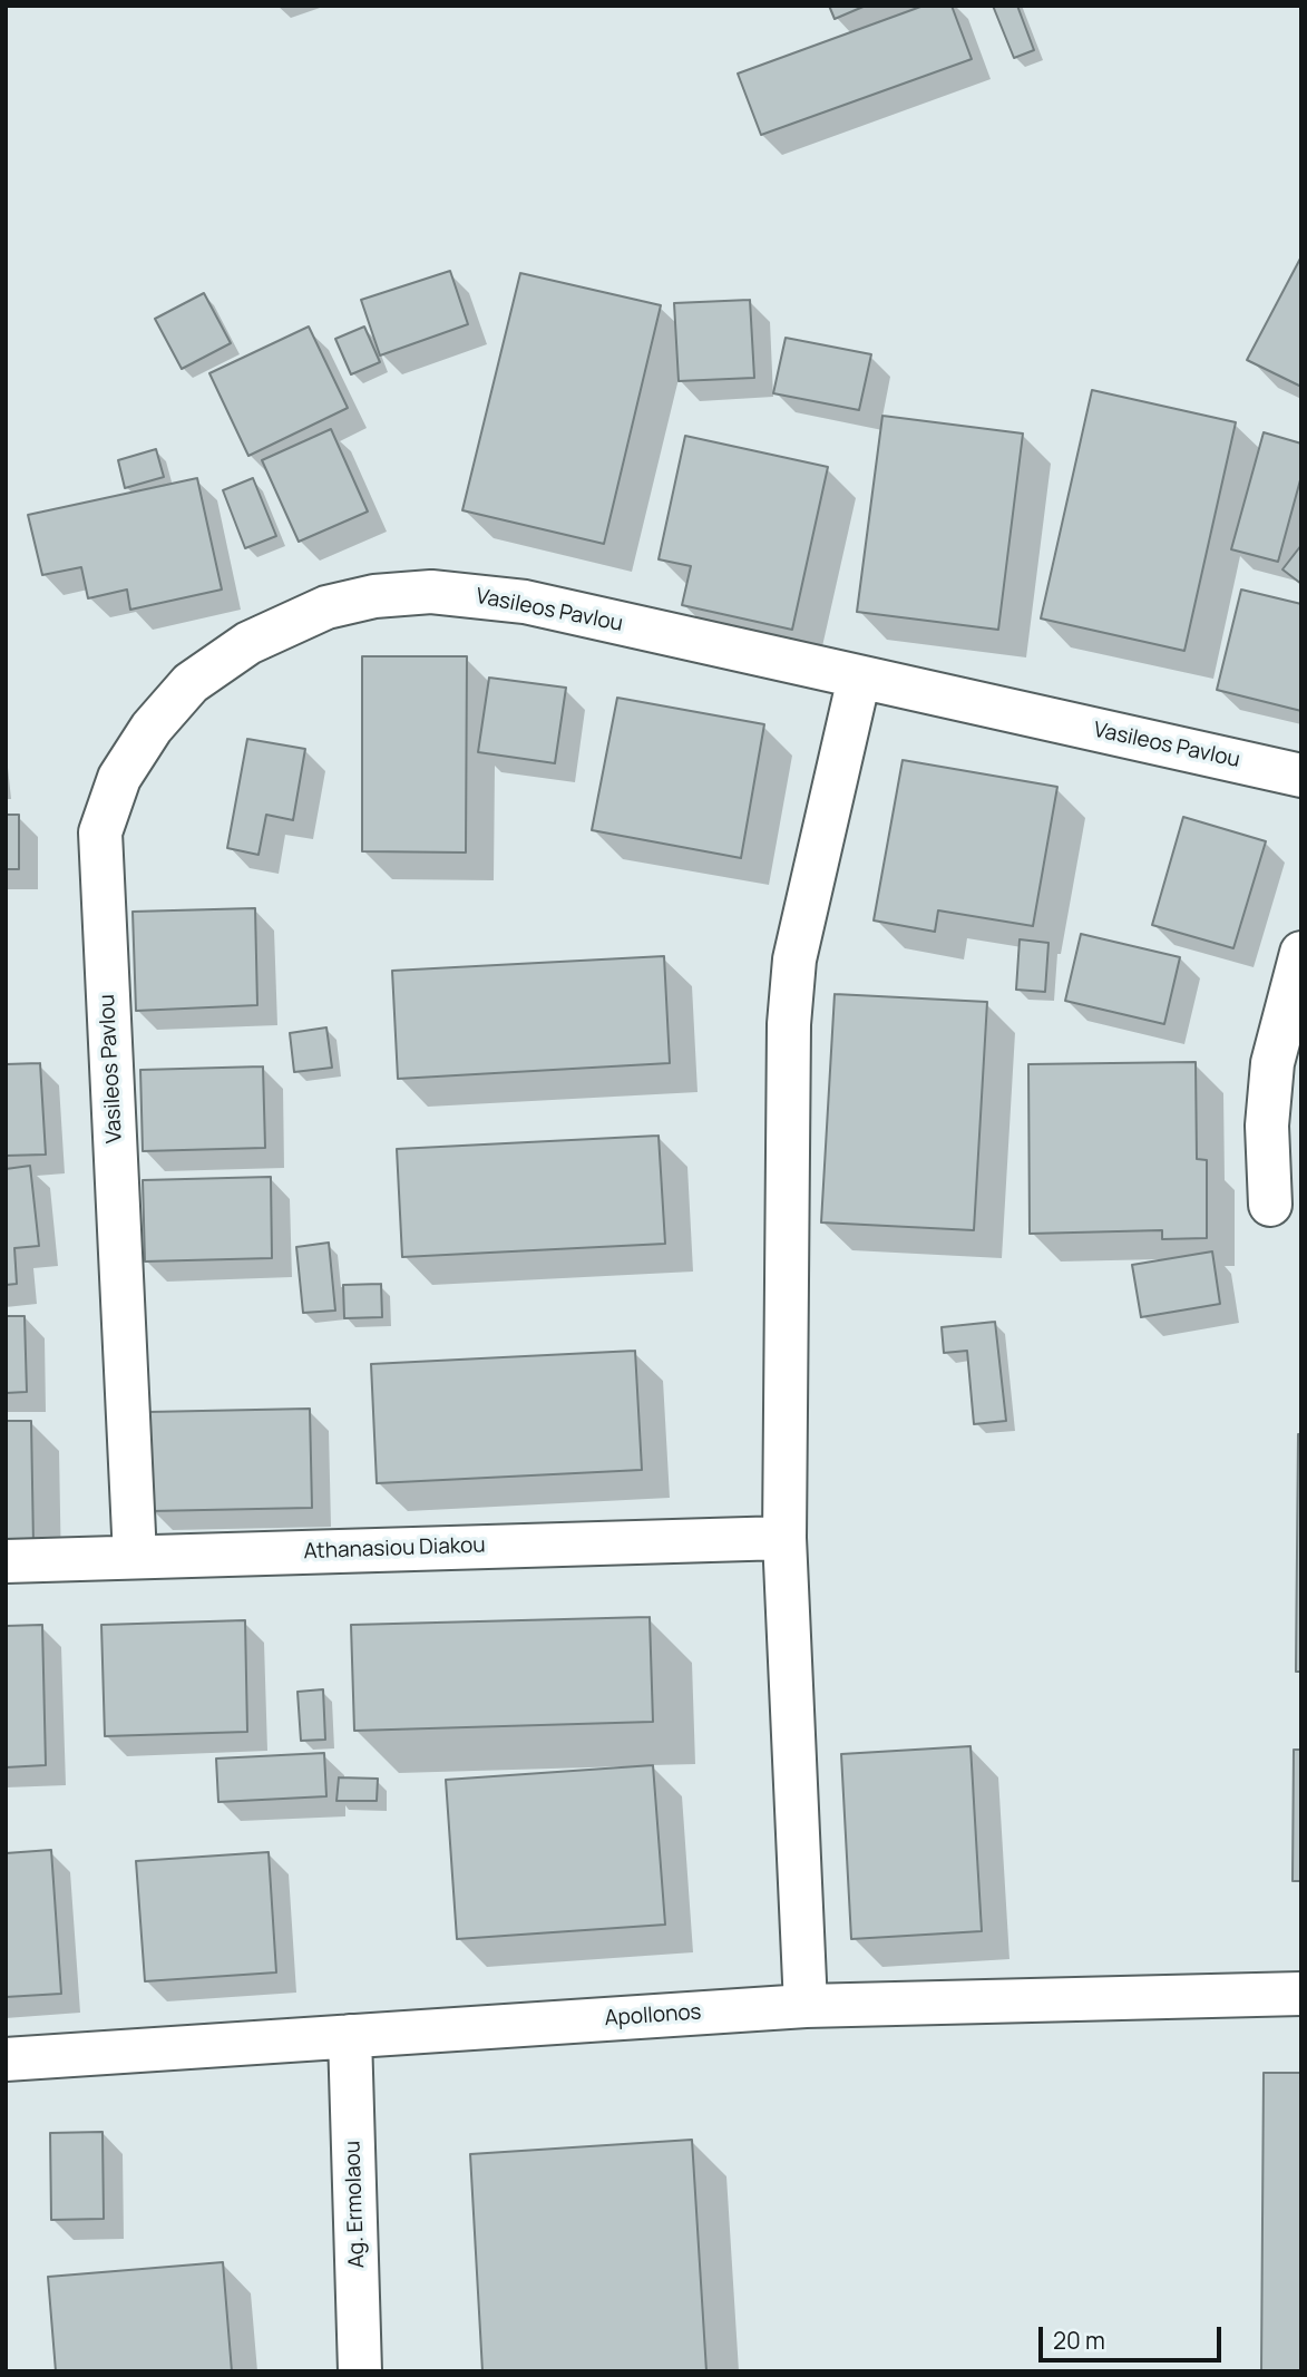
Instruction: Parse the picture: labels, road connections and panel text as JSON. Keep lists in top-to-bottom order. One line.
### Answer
{"streets":{"street":["Vasileos Pavlou","Athanasiou Diakou","Apollonos","Ag. Ermolaou"]},"crossings":[["Vasileos Pavlou","Athanasiou Diakou"],["Apollonos","Ag. Ermolaou"]],"scale_bar":"20 m"}
